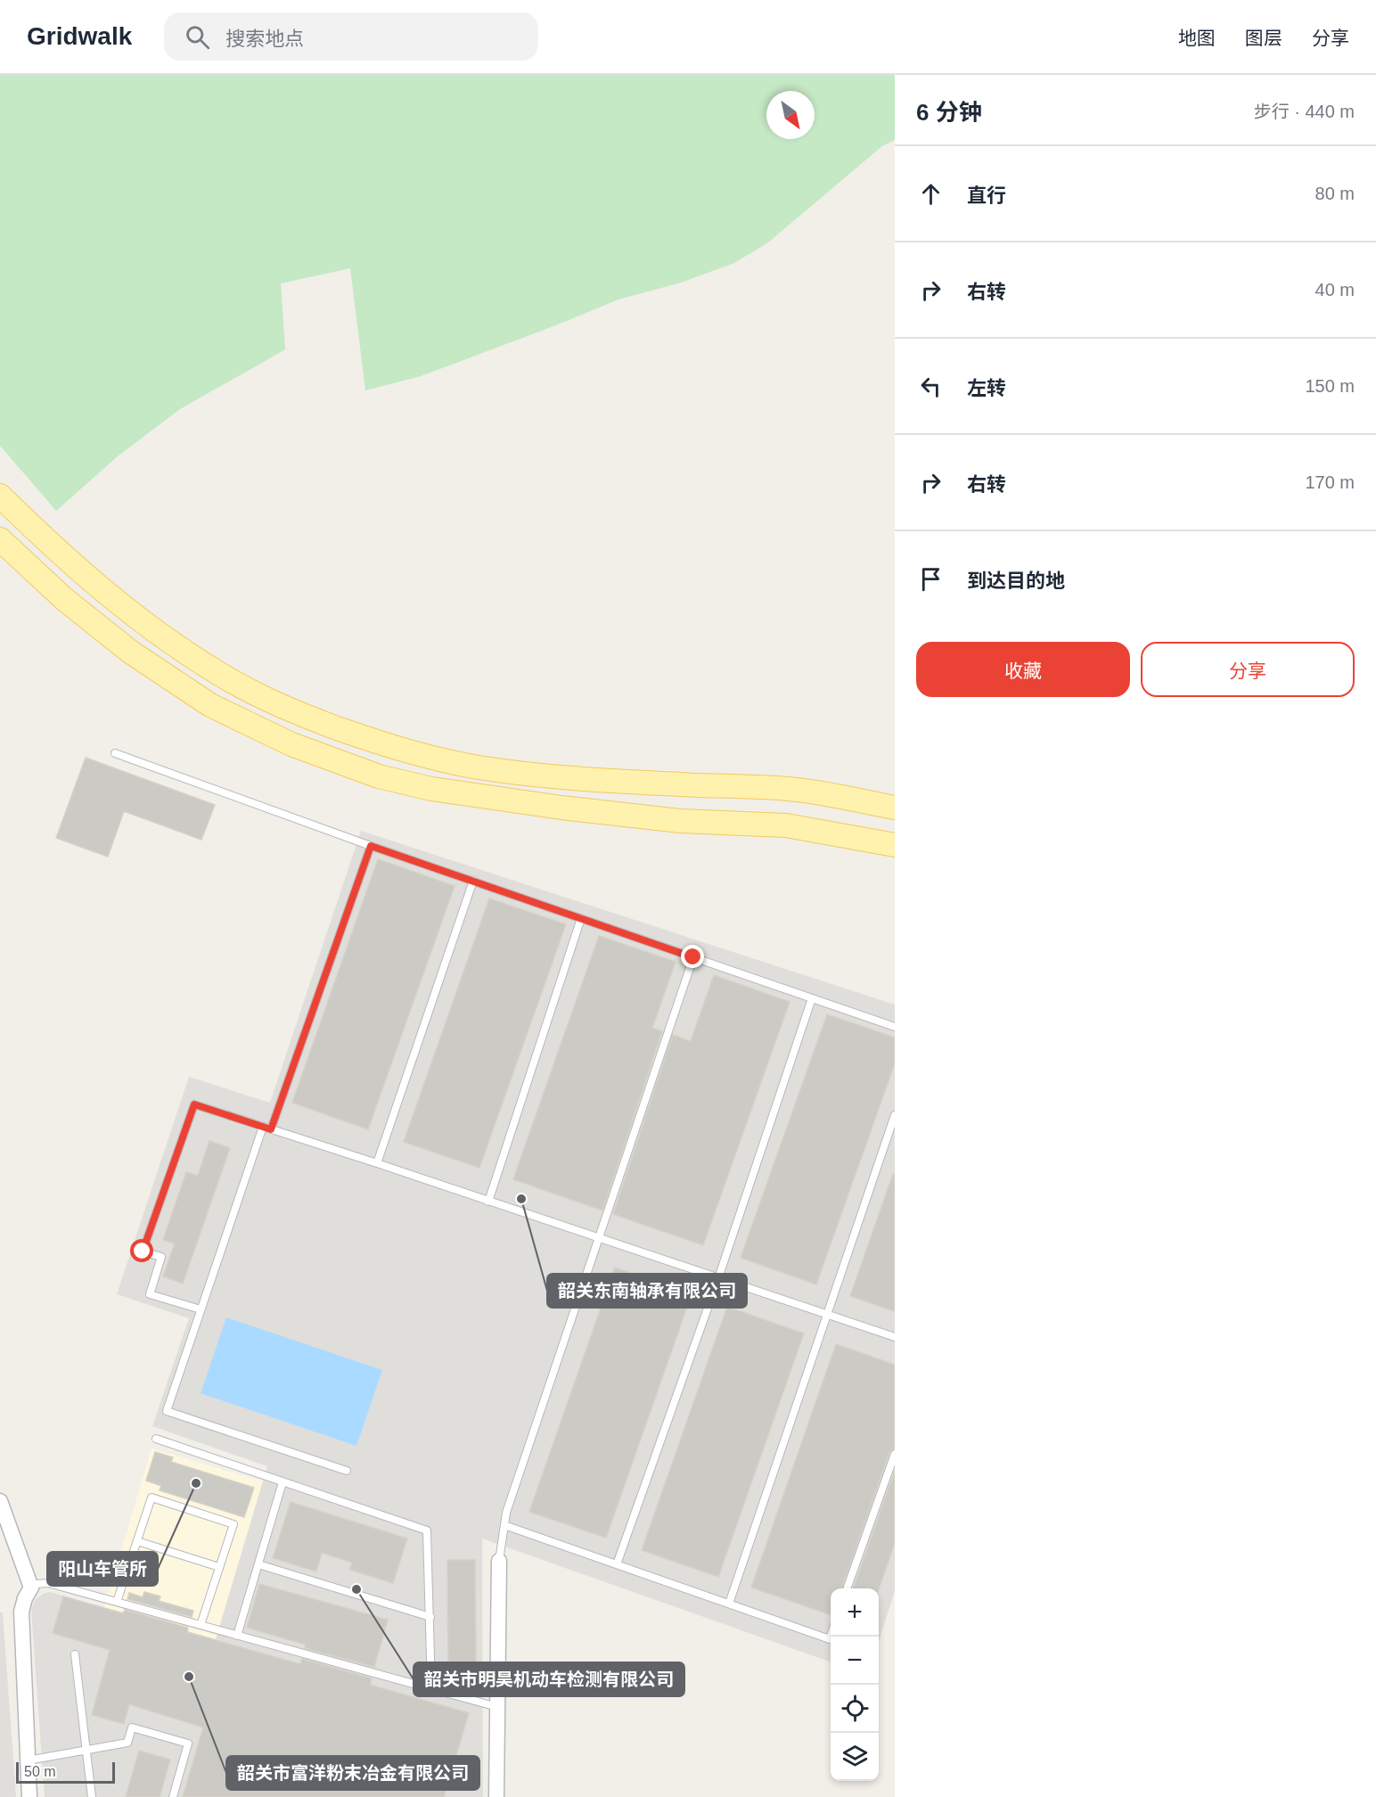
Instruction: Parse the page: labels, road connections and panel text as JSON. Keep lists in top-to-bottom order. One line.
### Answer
{"places":["韶关东南轴承有限公司","阳山车管所","韶关市明昊机动车检测有限公司","韶关市富洋粉末冶金有限公司"],"scale_bar":"50 m","north":"bottom right","page":{"header":"Gridwalk","search":"搜索地点","nav":["地图","图层","分享"],"heading":["6 分钟","步行 · 440 m"],"list":[["直行","80 m"],["右转","40 m"],["左转","150 m"],["右转","170 m"],"到达目的地"],"buttons":["收藏","分享"],"map_buttons":["+","−"],"scale":"50 m"}}
